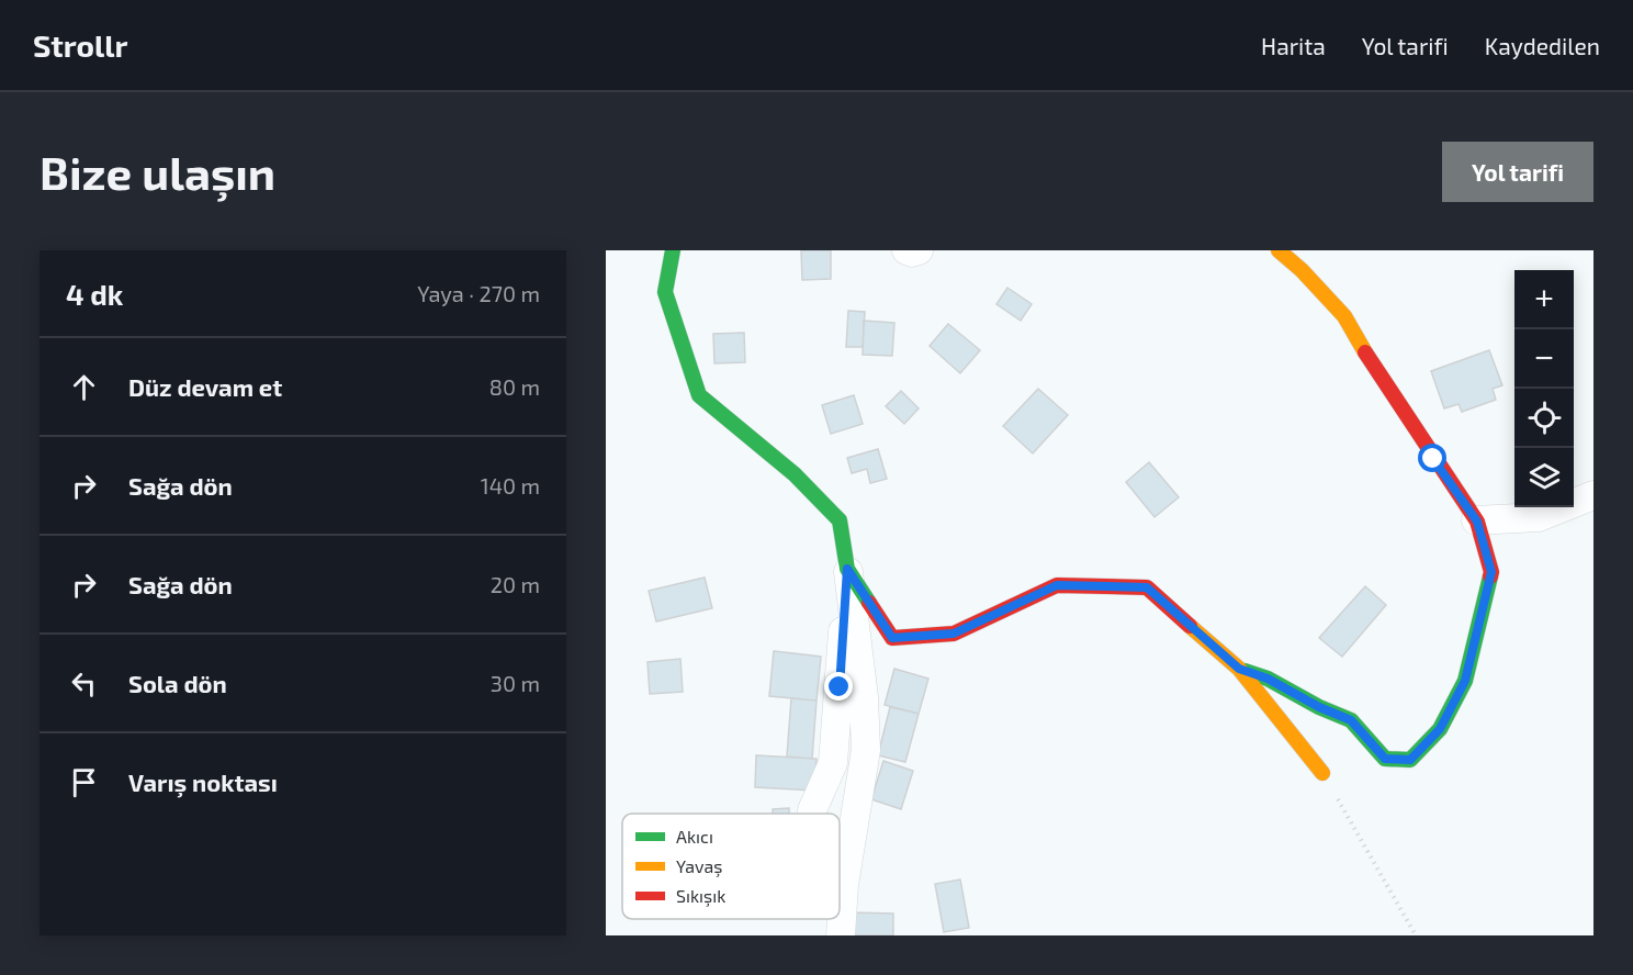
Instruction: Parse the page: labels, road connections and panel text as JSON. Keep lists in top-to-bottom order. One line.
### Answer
{"legend":["Akıcı","Yavaş","Sıkışık"],"page":{"header":"Strollr","nav":["Harita","Yol tarifi","Kaydedilen"],"buttons":"Yol tarifi","title":"Bize ulaşın","heading":["4 dk","Yaya · 270 m"],"map_buttons":["+","−"],"list":[["Düz devam et","80 m"],["Sağa dön","140 m"],["Sağa dön","20 m"],["Sola dön","30 m"],"Varış noktası"]}}
